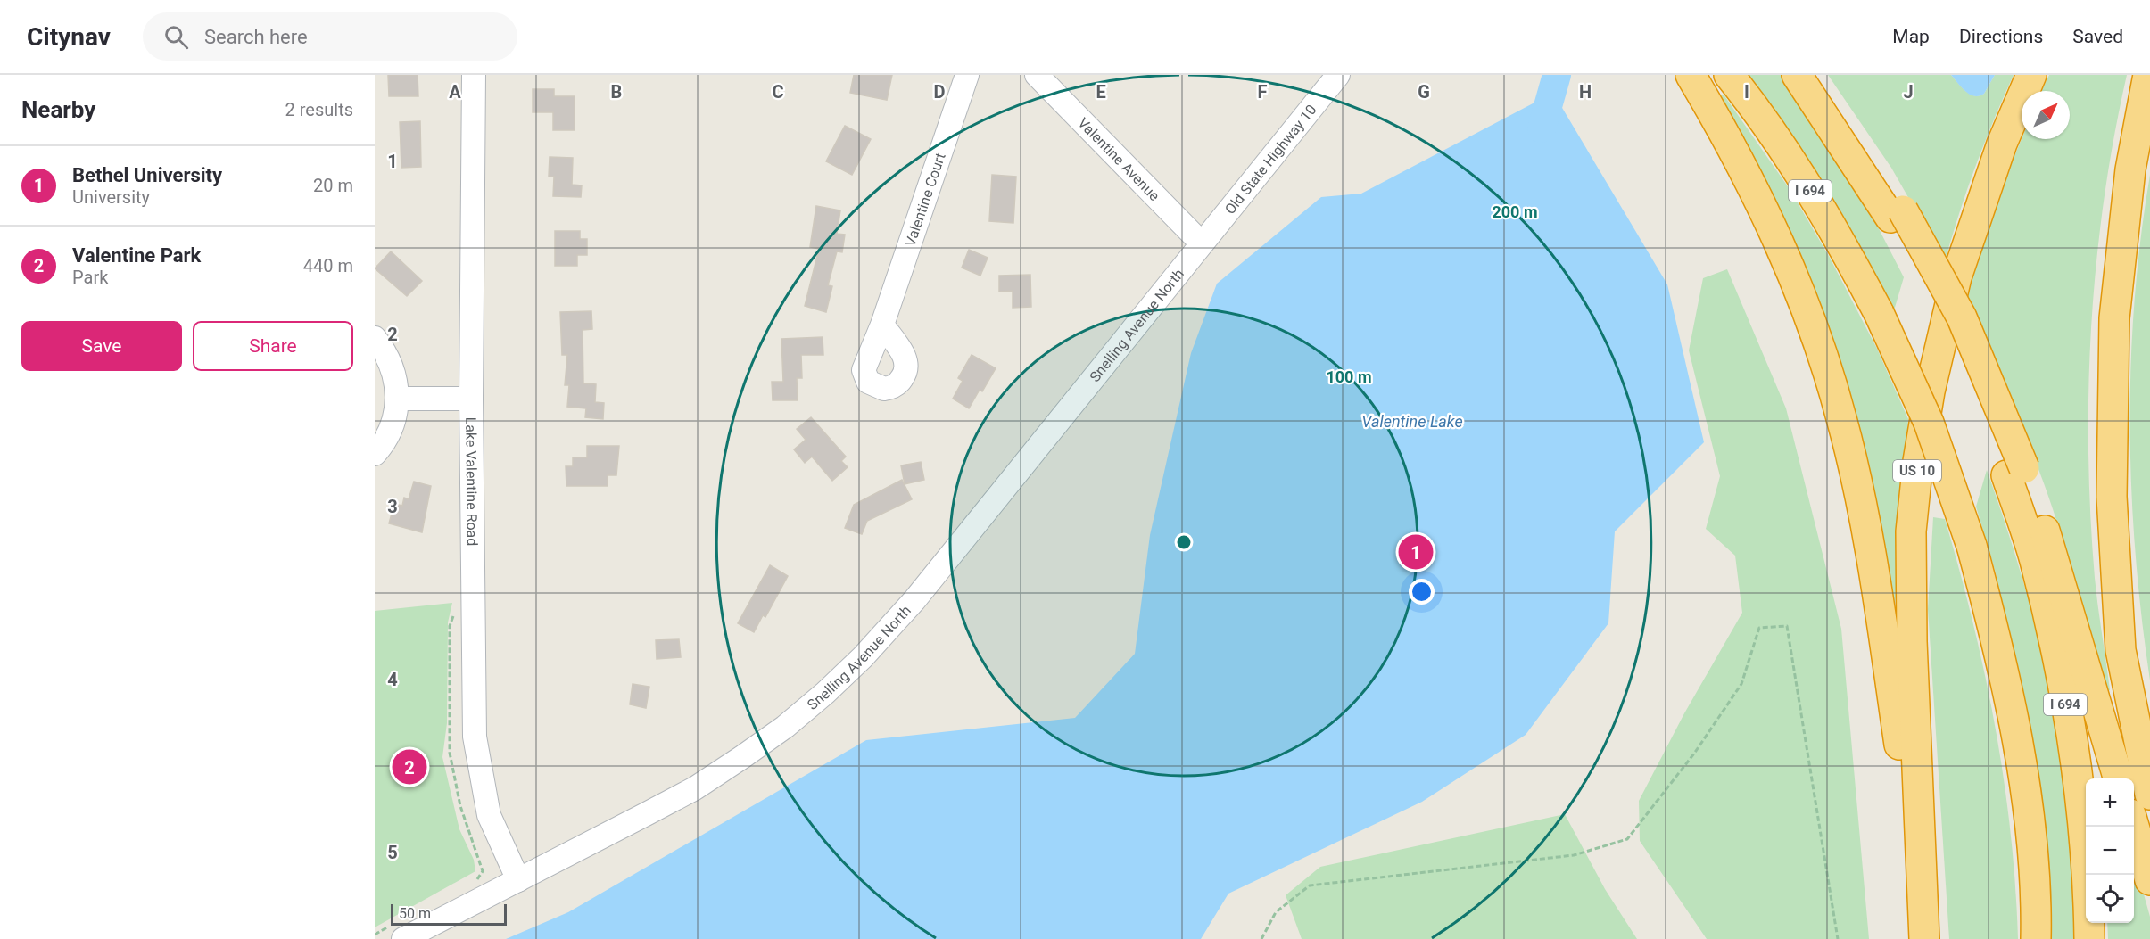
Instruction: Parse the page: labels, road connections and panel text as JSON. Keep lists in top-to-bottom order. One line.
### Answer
{"streets":{"highway":["I 694","US 10"],"street":["Valentine Avenue","Old State Highway 10","Valentine Court","Snelling Avenue North","Lake Valentine Road"]},"crossings":[["Valentine Avenue","Old State Highway 10"],["Valentine Avenue","Snelling Avenue North"],["Old State Highway 10","Snelling Avenue North"],["Snelling Avenue North","Lake Valentine Road"]],"water":["Valentine Lake"],"scale_bar":"50 m","north":"top right","page":{"header":"Citynav","search":"Search here","nav":["Map","Directions","Saved"],"heading":["Nearby","2 results"],"list":[{"mark":"1","name":"Bethel University","note":"University","value":"20 m"},{"mark":"2","name":"Valentine Park","note":"Park","value":"440 m"}],"buttons":["Save","Share"],"pins":["1","2"],"map_buttons":["+","−"],"scale":"50 m"},"grid":{"columns":["A","B","C","D","E","F","G","H","I","J"],"rows":["1","2","3","4","5"]},"rings":["200 m","100 m"]}
